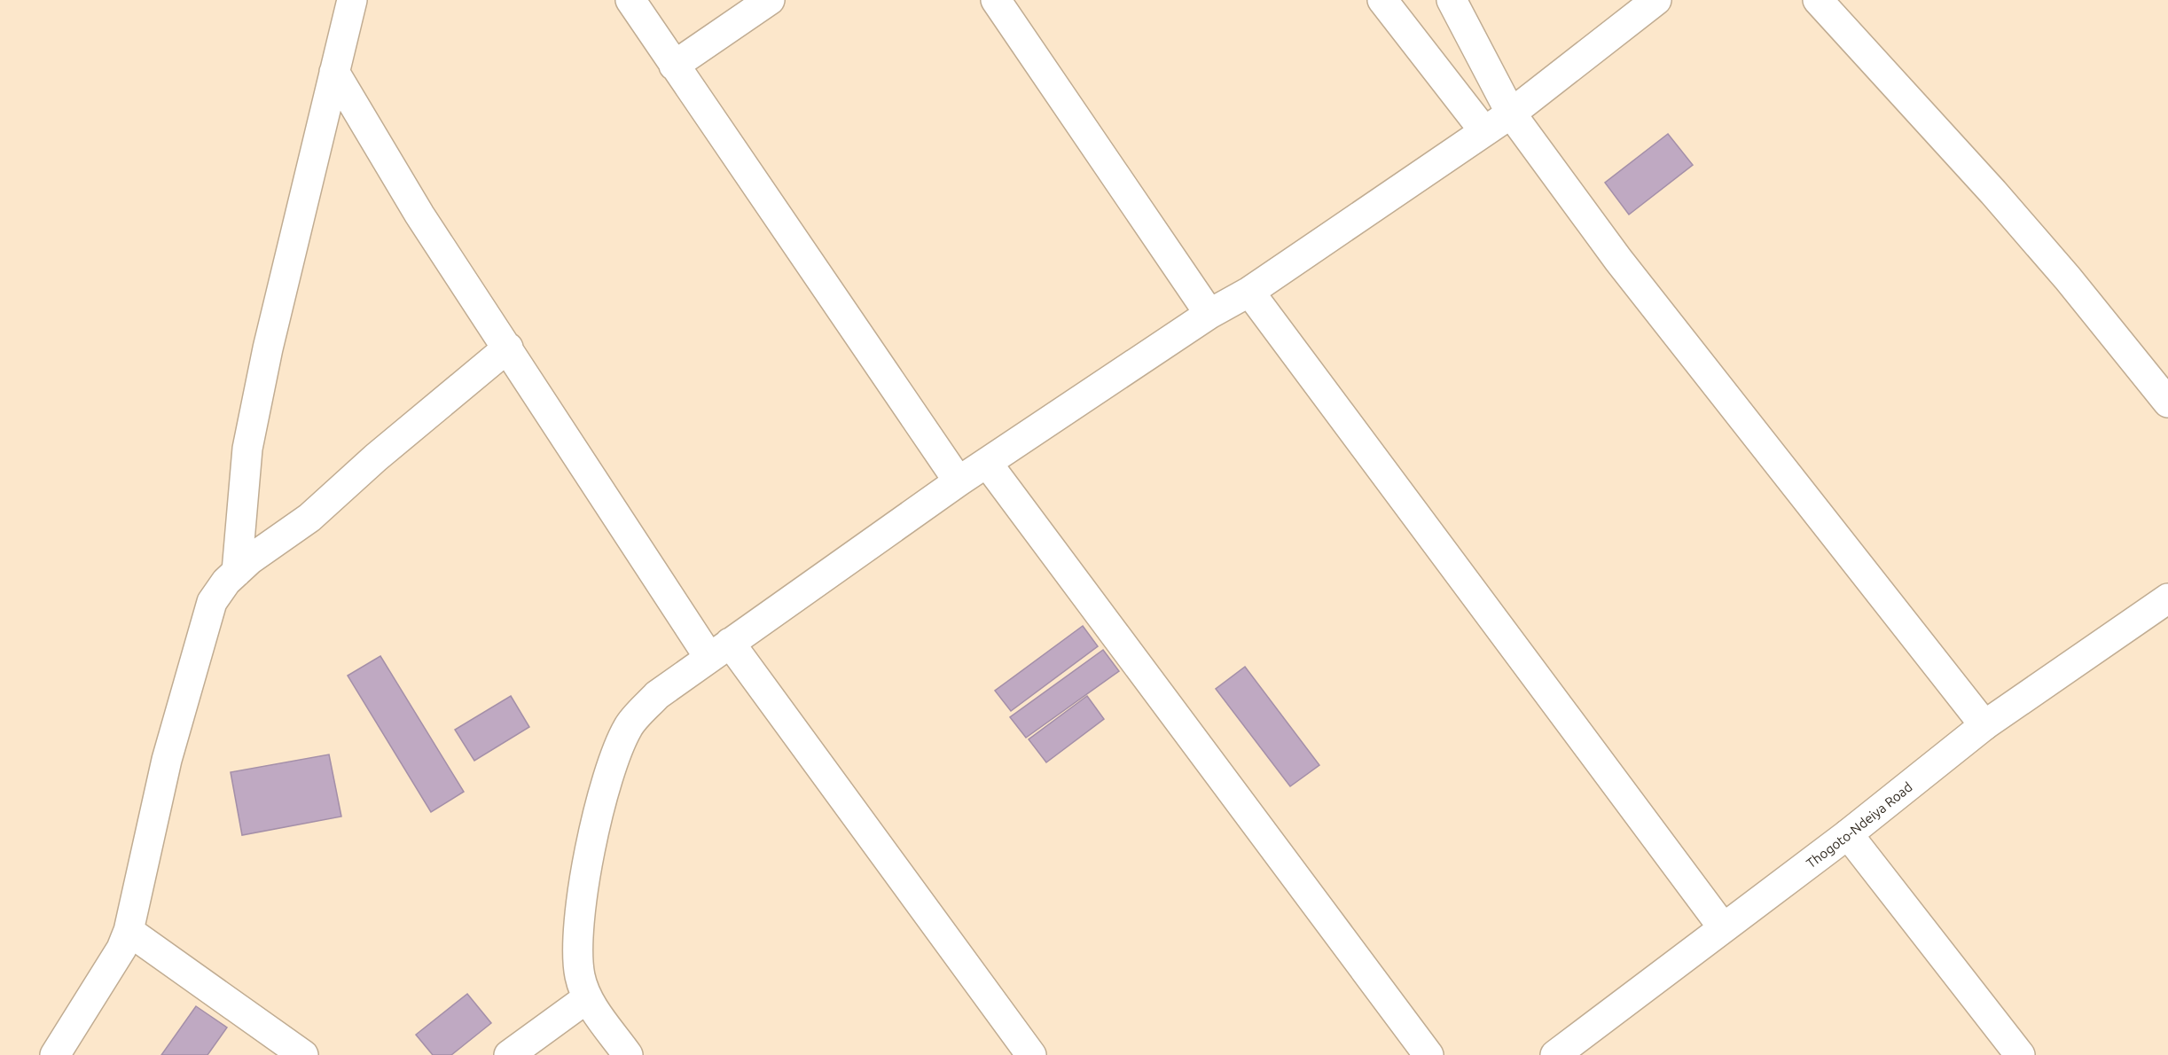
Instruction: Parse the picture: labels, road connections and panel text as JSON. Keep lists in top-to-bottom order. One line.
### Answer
{"streets":{"street":["Thogoto-Ndeiya Road"]}}
